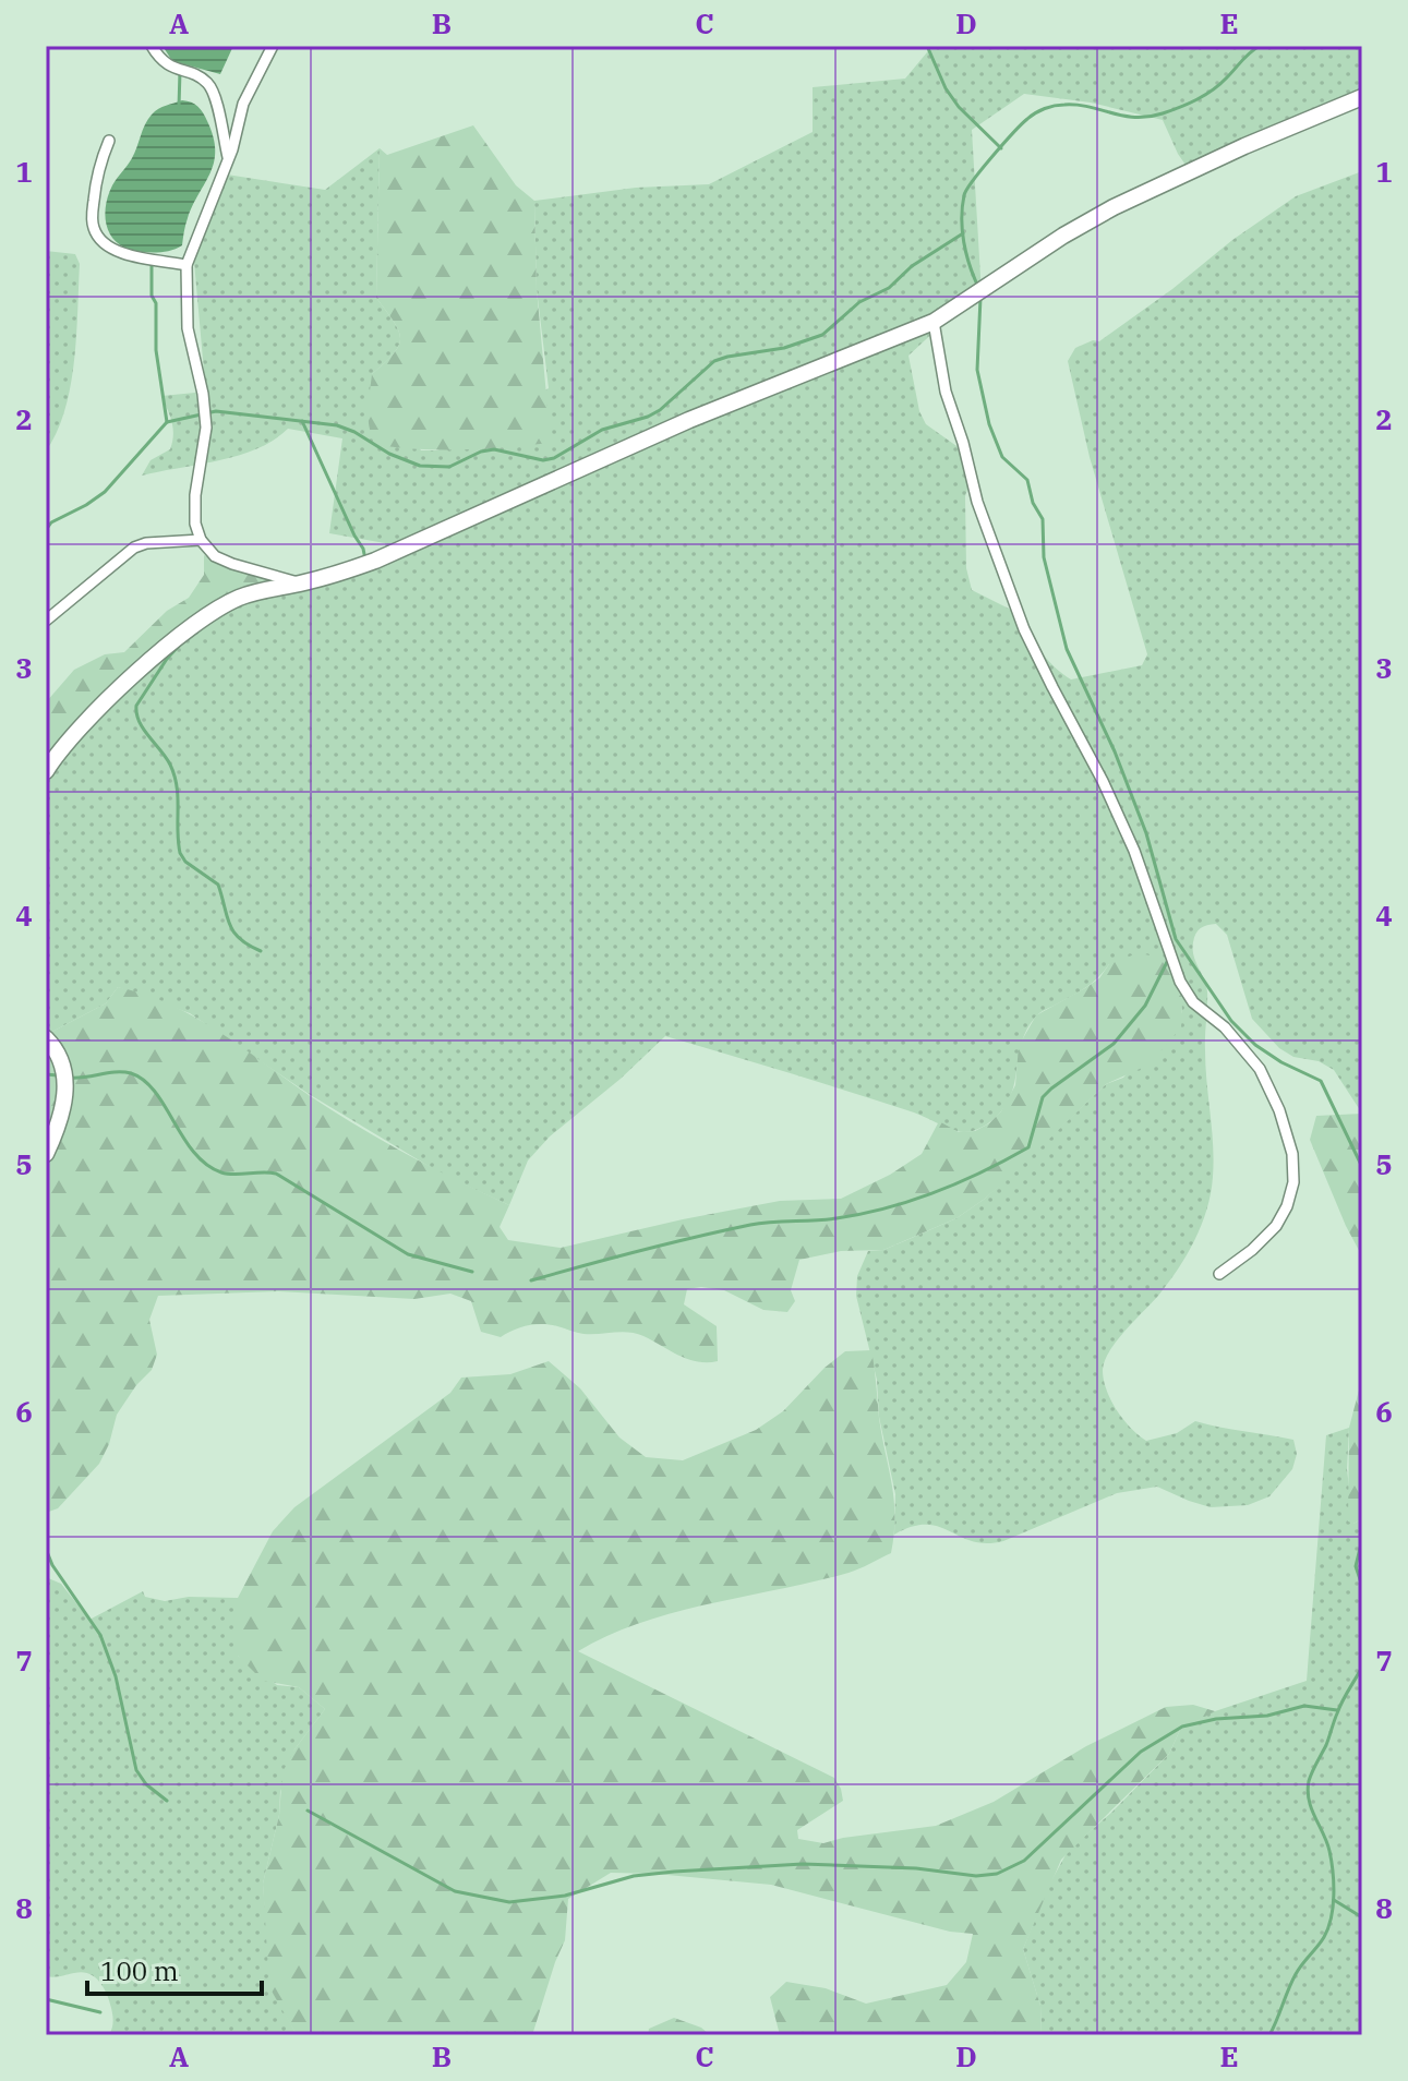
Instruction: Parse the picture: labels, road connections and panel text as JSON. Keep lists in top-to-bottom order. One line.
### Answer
{"scale_bar":"100 m","grid":{"columns":["A","B","C","D","E"],"rows":["1","2","3","4","5","6","7","8"]}}
